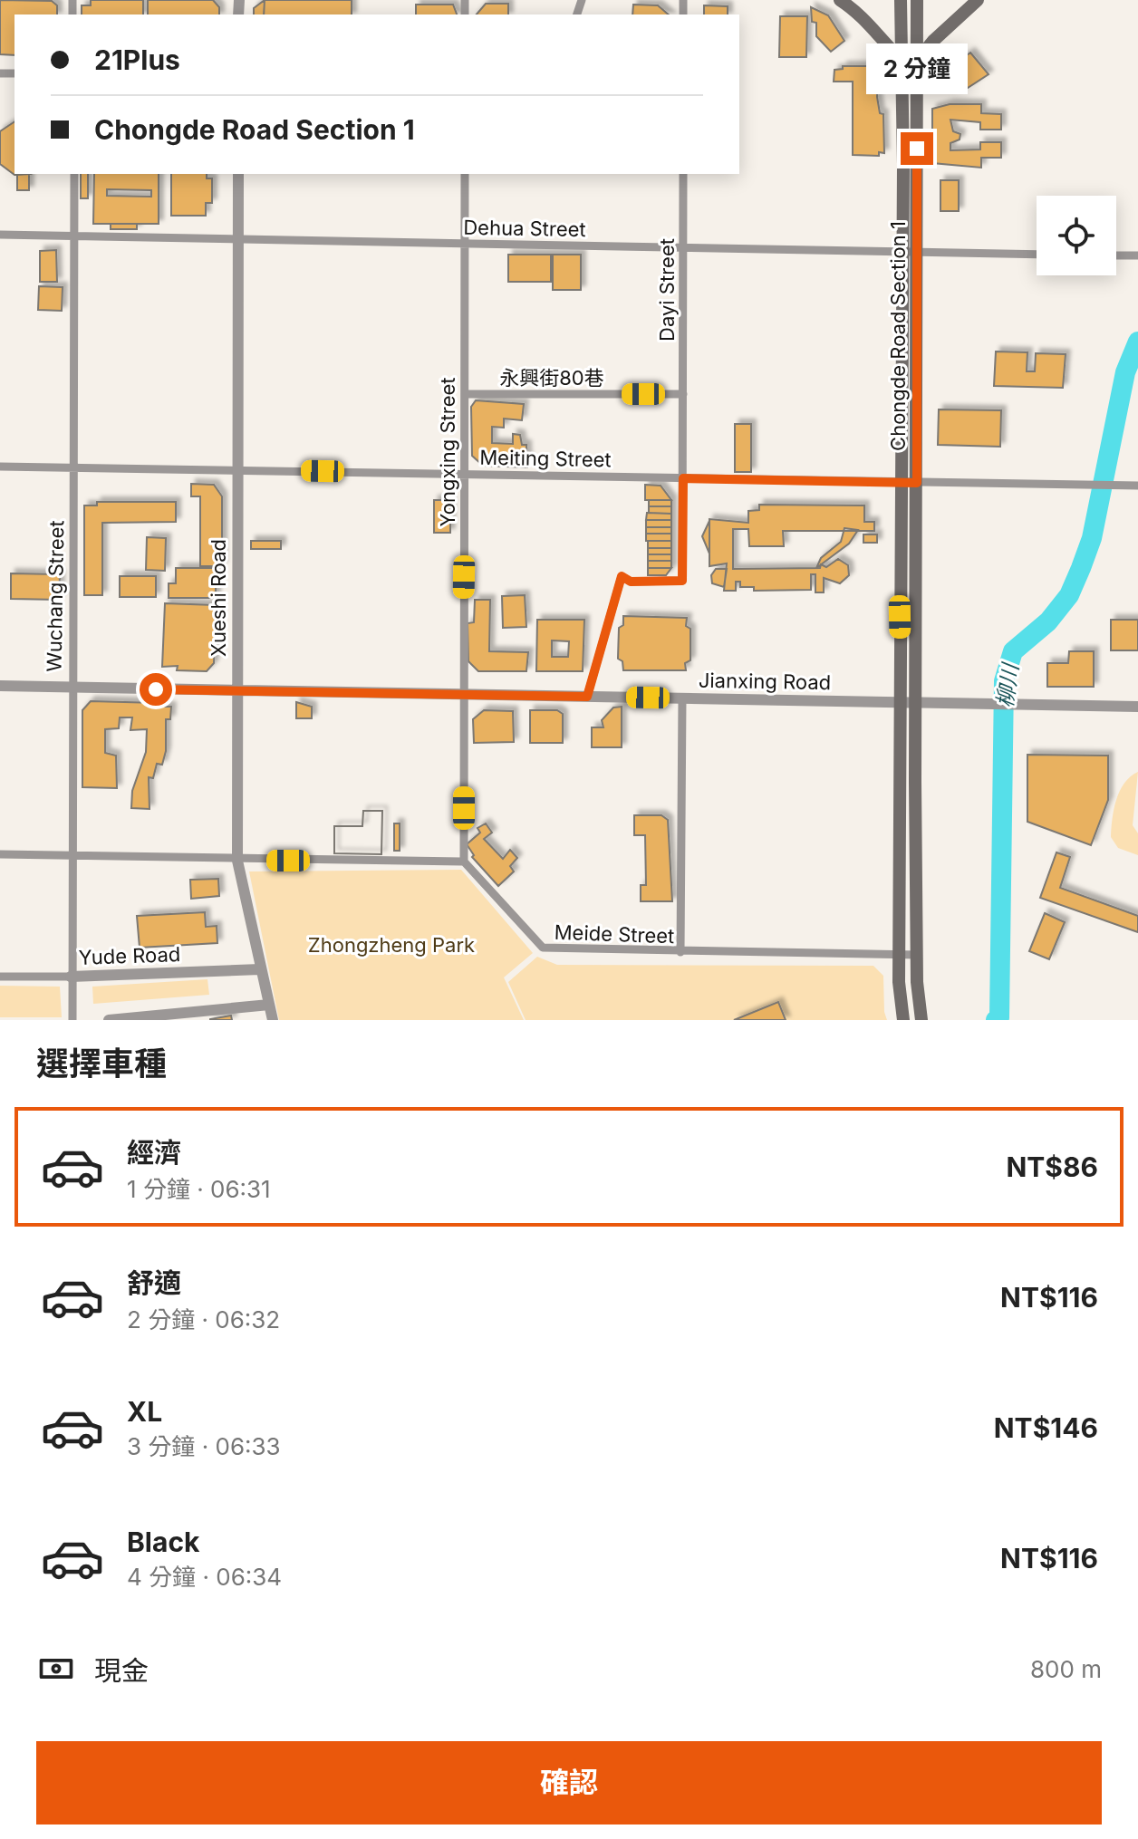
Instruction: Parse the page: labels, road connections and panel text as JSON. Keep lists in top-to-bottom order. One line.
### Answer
{"streets":{"main road":["Chongde Road Section 1"],"street":["Dehua Street","Dayi Street","永興街80巷","Yongxing Street","Meiting Street","Wuchang Street","Xueshi Road","Jianxing Road","Meide Street","Yude Road"]},"crossings":[["Dehua Street","Dayi Street"],["Dehua Street","Chongde Road Section 1"],["Dehua Street","Yongxing Street"],["Dehua Street","Wuchang Street"],["Dehua Street","Xueshi Road"],["Dayi Street","永興街80巷"],["Dayi Street","Meiting Street"],["Dayi Street","Jianxing Road"],["Chongde Road Section 1","Meiting Street"],["Chongde Road Section 1","Jianxing Road"],["Chongde Road Section 1","Meide Street"],["永興街80巷","Yongxing Street"],["Yongxing Street","Meiting Street"],["Yongxing Street","Jianxing Road"],["Yongxing Street","Meide Street"],["Meiting Street","Wuchang Street"],["Meiting Street","Xueshi Road"],["Wuchang Street","Jianxing Road"],["Wuchang Street","Yude Road"],["Xueshi Road","Jianxing Road"],["Xueshi Road","Yude Road"]],"water":["柳川"],"parks":["Zhongzheng Park"],"page":{"banner":["21Plus","Chongde Road Section 1"],"bubble":"2 分鐘","heading":"選擇車種","list":[{"name":"經濟","note":"1 分鐘 · 06:31","value":"NT$86"},{"name":"舒適","note":"2 分鐘 · 06:32","value":"NT$116"},{"name":"XL","note":"3 分鐘 · 06:33","value":"NT$146"},{"name":"Black","note":"4 分鐘 · 06:34","value":"NT$116"}],"pay":["現金","800 m"],"buttons":"確認"}}
